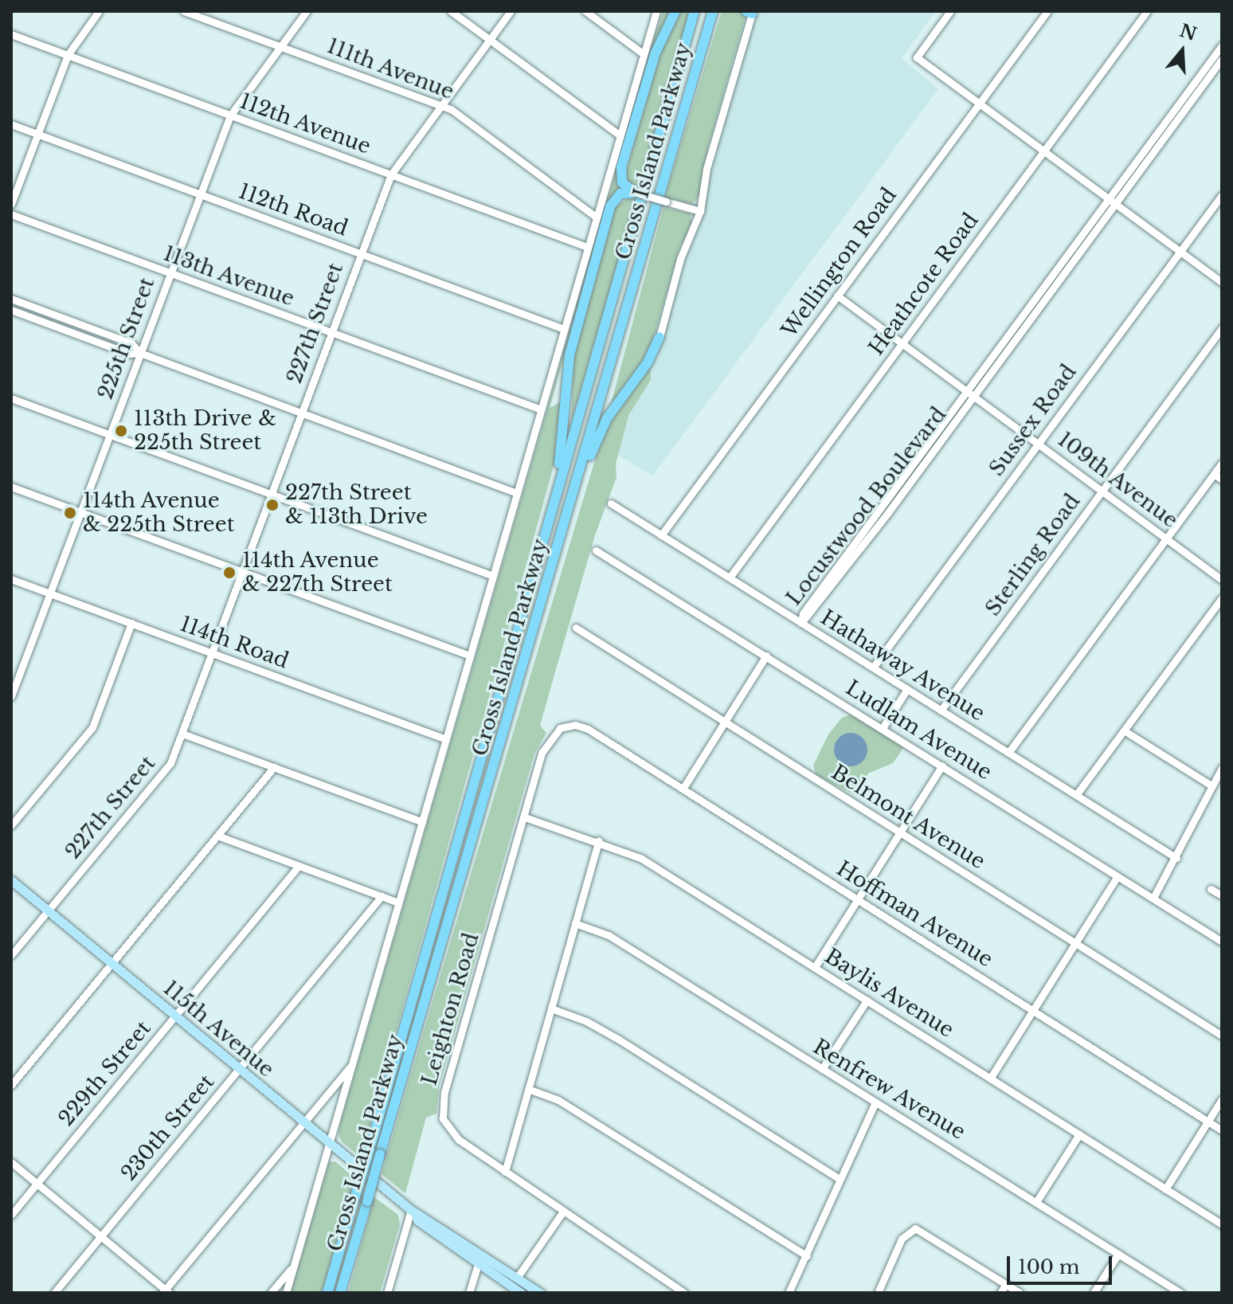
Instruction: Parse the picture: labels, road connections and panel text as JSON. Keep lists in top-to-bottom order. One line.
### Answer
{"streets":{"highway":["Cross Island Parkway"],"main road":["115th Avenue"],"street":["111th Avenue","112th Avenue","112th Road","Wellington Road","113th Avenue","Heathcote Road","227th Street","225th Street","Sussex Road","109th Avenue","Locustwood Boulevard","Sterling Road","114th Road","Hathaway Avenue","Ludlam Avenue","Belmont Avenue","Hoffman Avenue","Baylis Avenue","Leighton Road","229th Street","Renfrew Avenue","230th Street"]},"crossings":[["111th Avenue","Cross Island Parkway"],["111th Avenue","227th Street"],["111th Avenue","225th Street"],["112th Avenue","Cross Island Parkway"],["112th Avenue","227th Street"],["112th Avenue","225th Street"],["Cross Island Parkway","112th Road"],["Cross Island Parkway","113th Avenue"],["Cross Island Parkway","114th Road"],["Cross Island Parkway","115th Avenue"],["112th Road","227th Street"],["112th Road","225th Street"],["Wellington Road","109th Avenue"],["Wellington Road","Hathaway Avenue"],["113th Avenue","227th Street"],["113th Avenue","225th Street"],["Heathcote Road","109th Avenue"],["Heathcote Road","Hathaway Avenue"],["227th Street","114th Road"],["227th Street","115th Avenue"],["225th Street","114th Road"],["Sussex Road","109th Avenue"],["Sussex Road","Hathaway Avenue"],["109th Avenue","Locustwood Boulevard"],["109th Avenue","Sterling Road"],["Locustwood Boulevard","Hathaway Avenue"],["Sterling Road","Hathaway Avenue"],["Hoffman Avenue","Leighton Road"],["Baylis Avenue","Leighton Road"],["115th Avenue","229th Street"],["115th Avenue","230th Street"]],"places":["113th Drive & 225th Street","227th Street & 113th Drive","114th Avenue & 225th Street","114th Avenue & 227th Street"],"scale_bar":"100 m","north":"top"}
